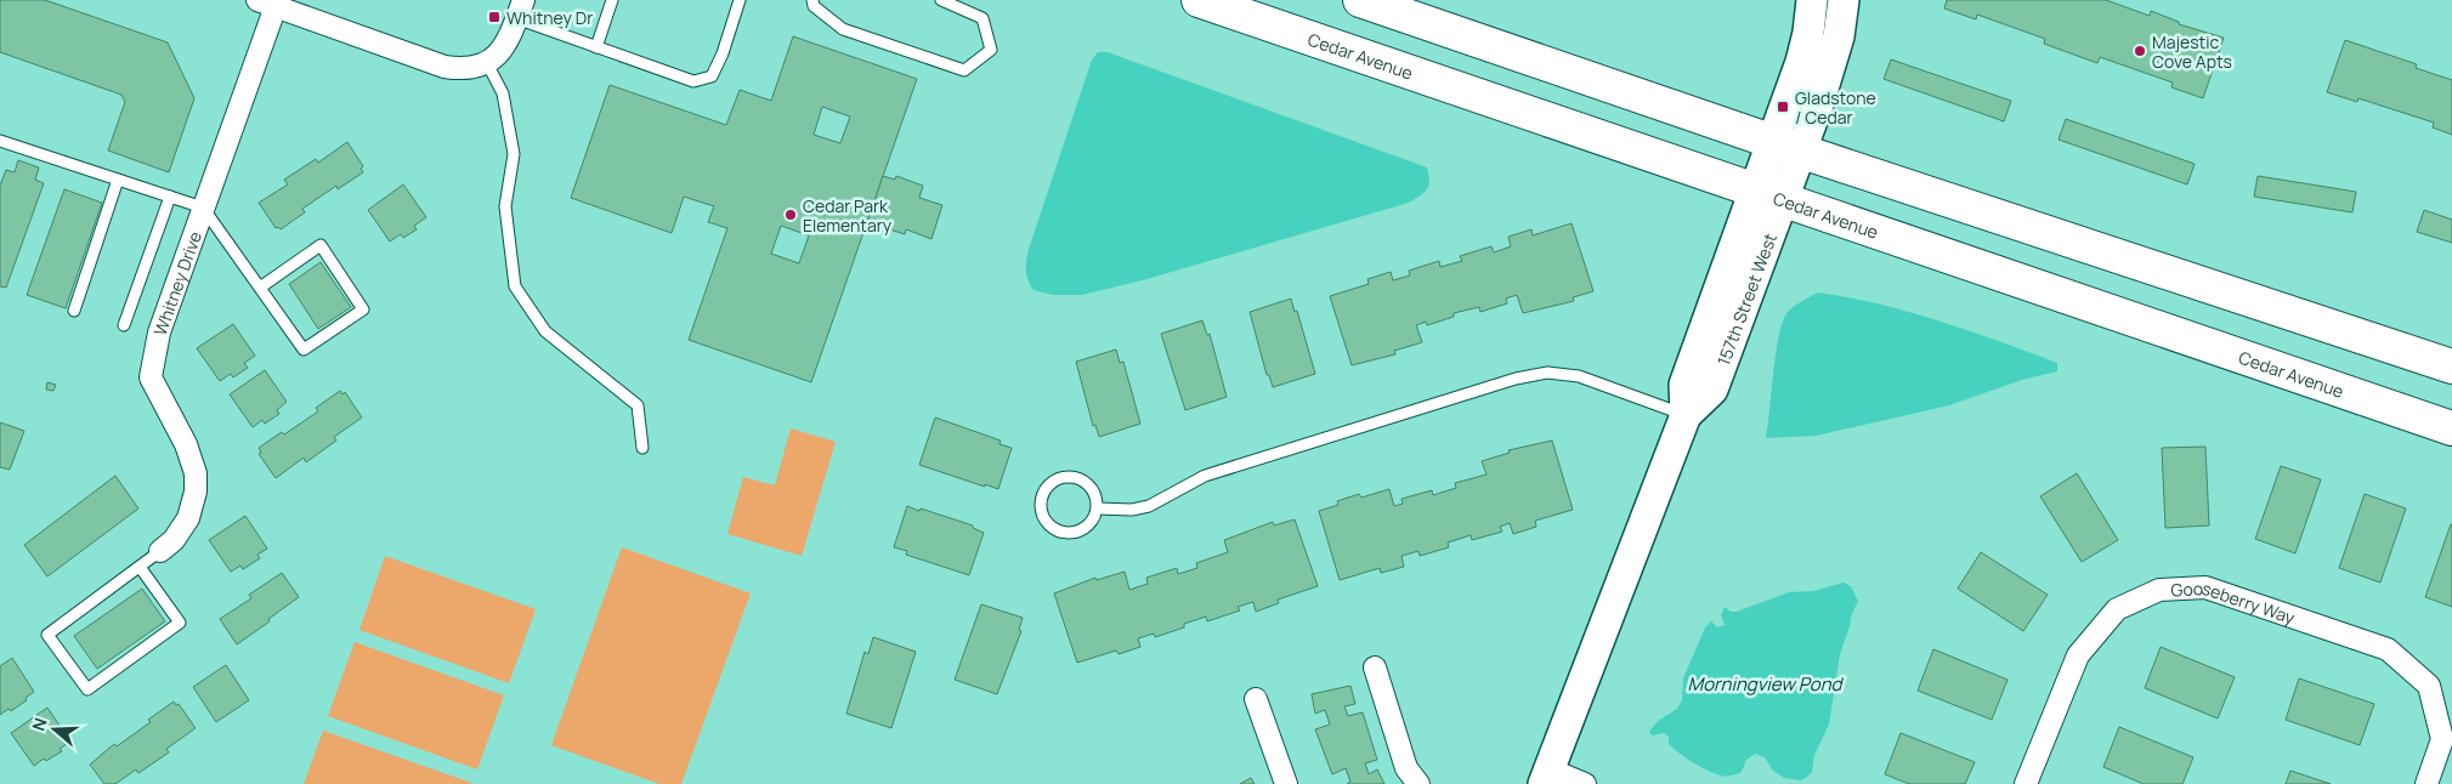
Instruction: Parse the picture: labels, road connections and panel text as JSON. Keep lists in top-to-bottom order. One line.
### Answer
{"streets":{"main road":["Cedar Avenue"],"street":["Whitney Drive","157th Street West","Gooseberry Way"]},"crossings":[["Cedar Avenue","157th Street West"]],"water":["Morningview Pond"],"places":{"transit":["Whitney Dr","Gladstone / Cedar"],"other":["Majestic Cove Apts","Cedar Park Elementary"]},"north":"left"}
